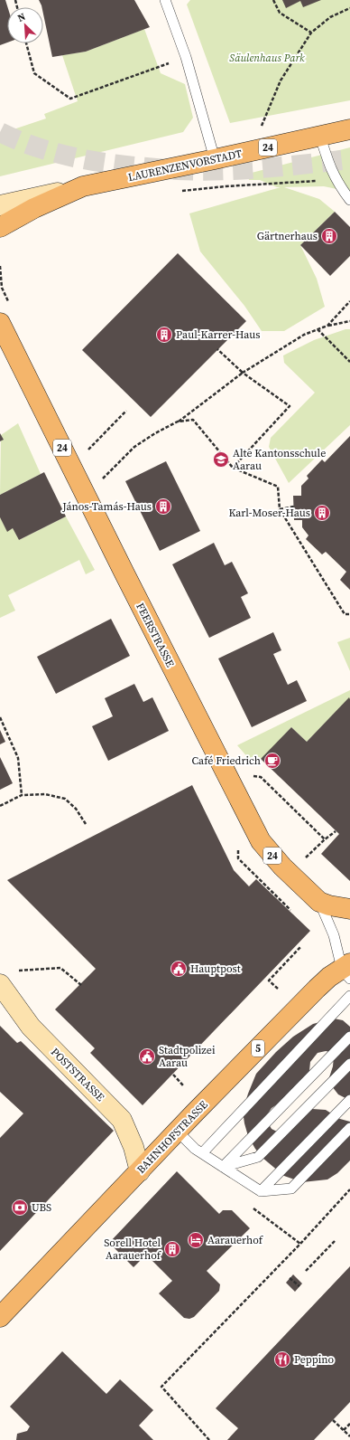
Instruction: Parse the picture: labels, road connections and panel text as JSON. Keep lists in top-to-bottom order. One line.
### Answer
{"streets":{"main road":["24","LAURENZENVORSTADT","FEERSTRASSE","5","POSTSTRASSE","BAHNHOFSTRASSE"]},"crossings":[["POSTSTRASSE","BAHNHOFSTRASSE"]],"parks":["Säulenhaus Park"],"places":{"building":["Gärtnerhaus","Paul-Karrer-Haus","János-Tamás-Haus","Karl-Moser-Haus","Sorell Hotel Aarauerhof"],"school or university":["Alte Kantonsschule Aarau"],"cafe":["Café Friedrich"],"public building":["Hauptpost","Stadtpolizei Aarau"],"bank":["UBS"],"hotel":["Aarauerhof"],"restaurant":["Peppino"]},"north":"top left"}
